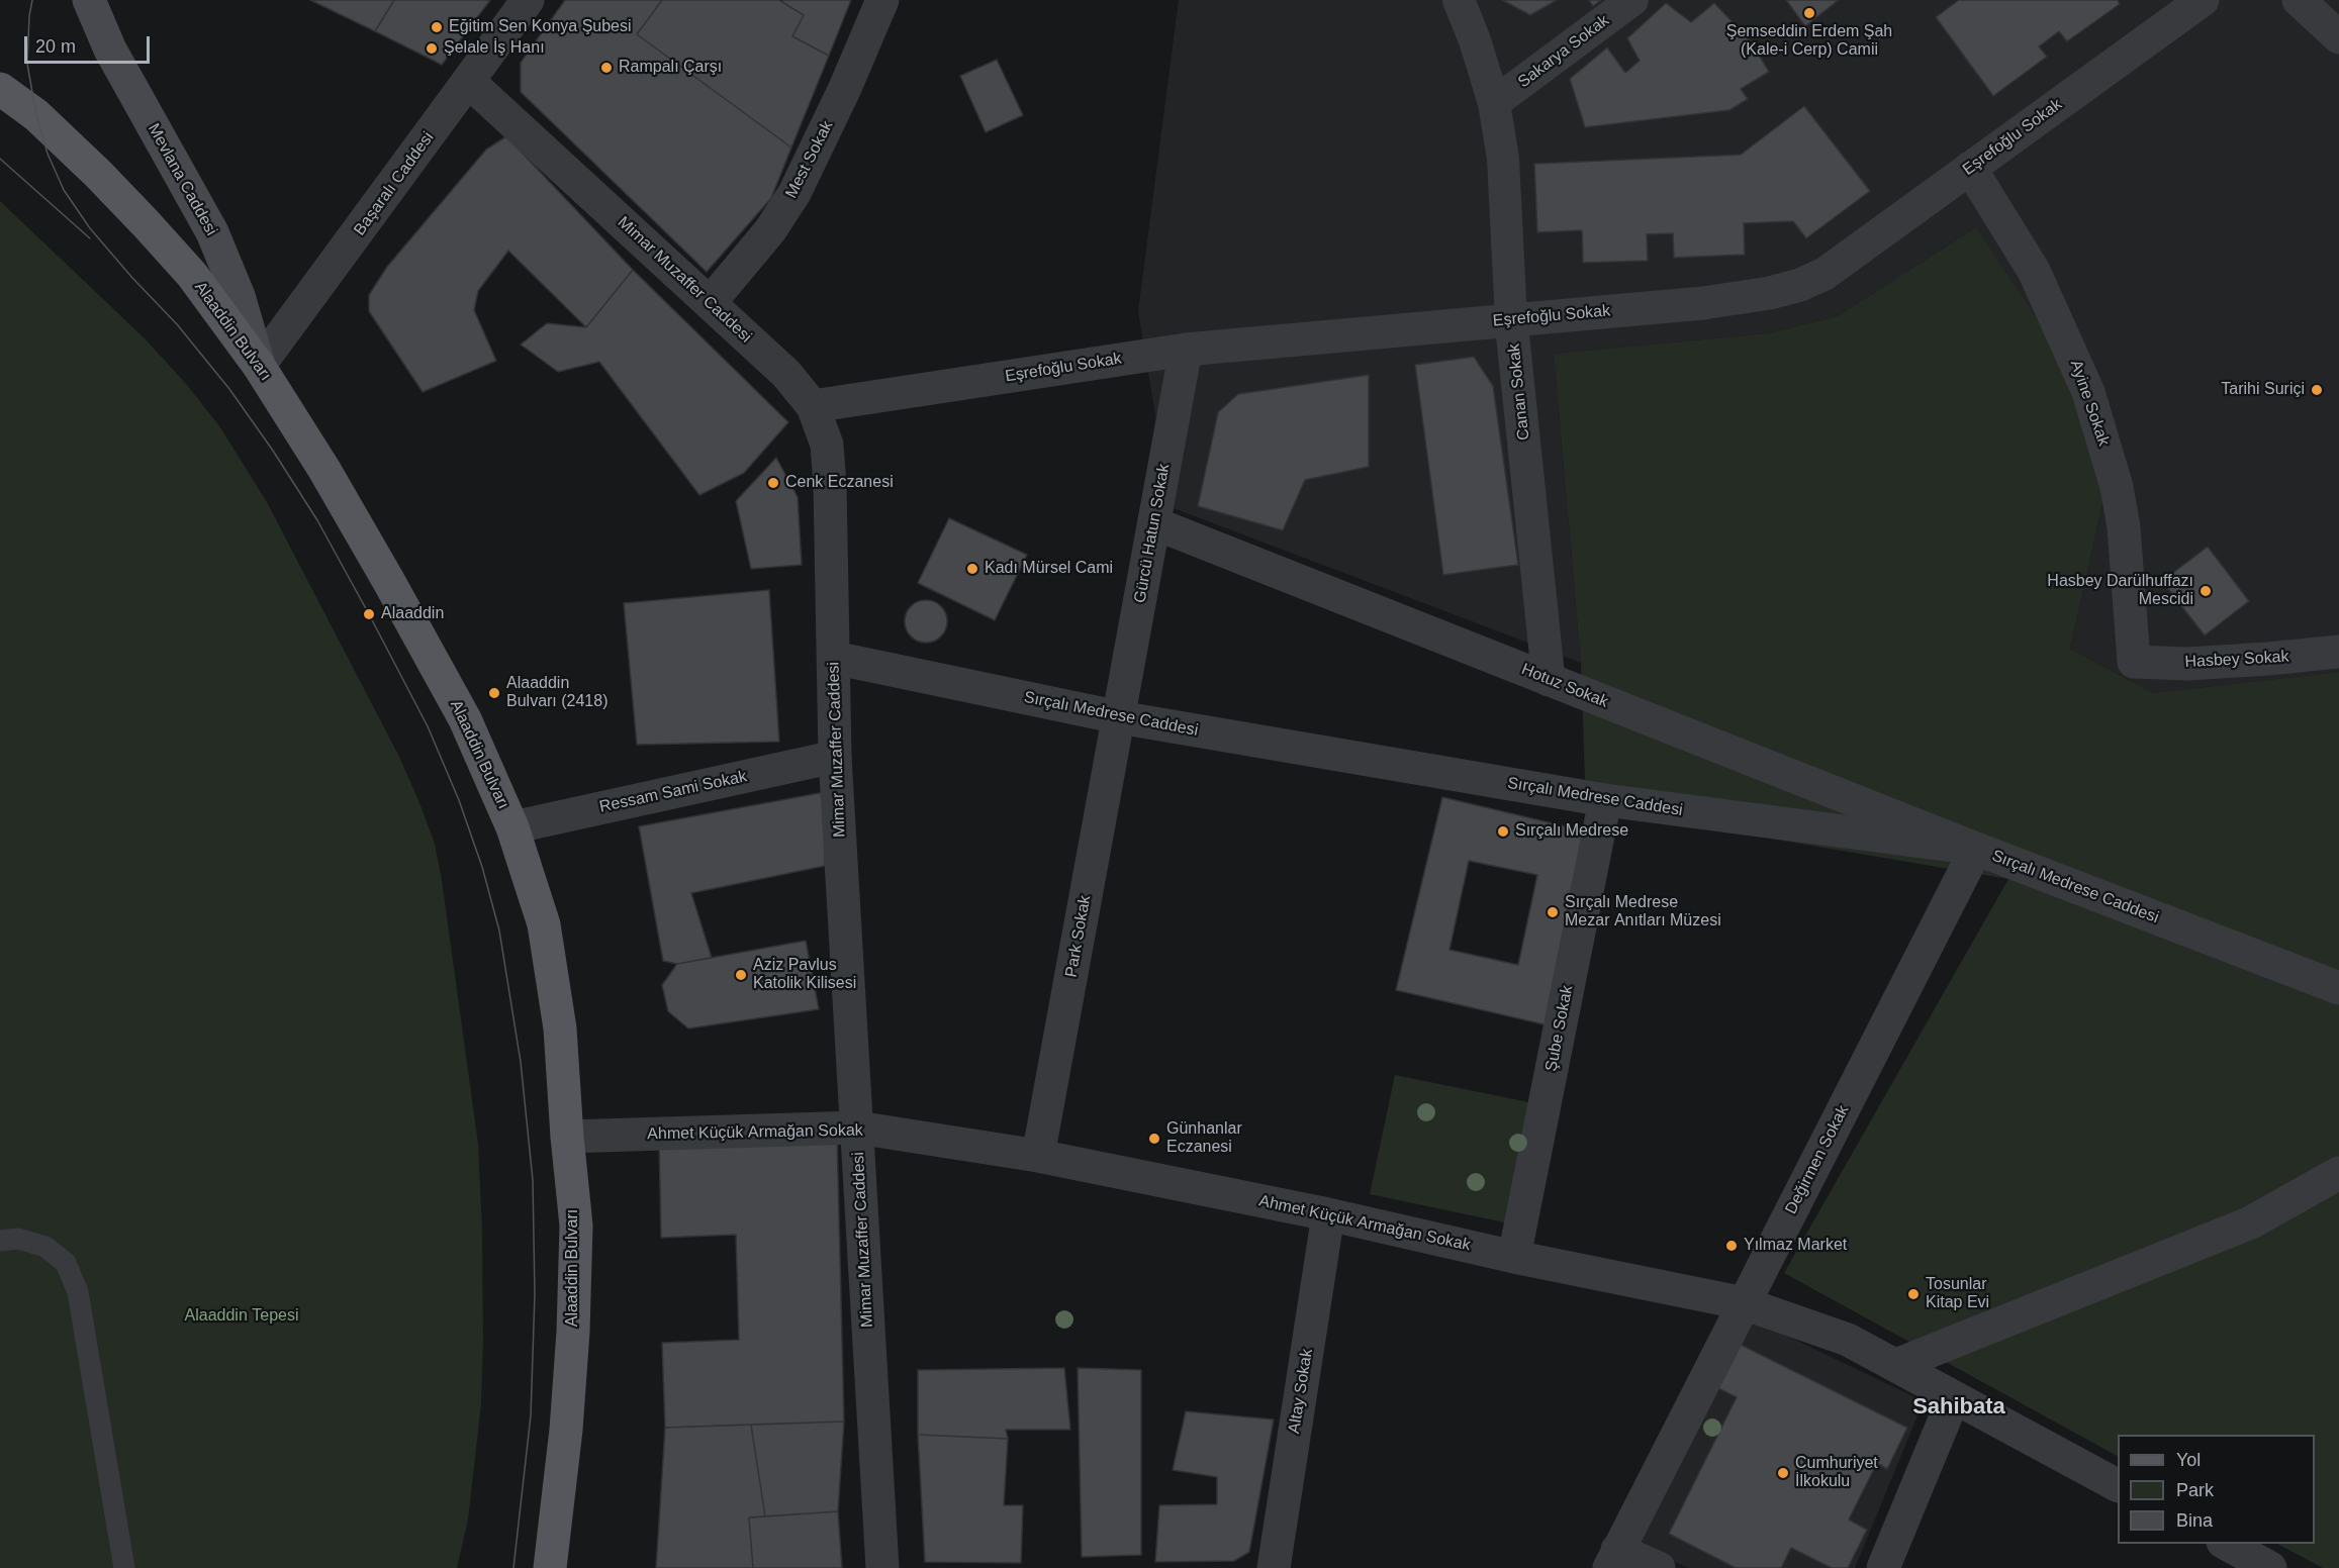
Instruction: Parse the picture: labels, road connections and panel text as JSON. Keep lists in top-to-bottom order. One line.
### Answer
{"streets":{"main road":["Mevlana Caddesi","Alaaddin Bulvarı"],"street":["Sakarya Sokak","Eşrefoğlu Sokak","Mest Sokak","Başaralı Caddesi","Mimar Muzaffer Caddesi","Canan Sokak","Ayine Sokak","Gürcü Hatun Sokak","Hasbey Sokak","Hotuz Sokak","Sırçalı Medrese Caddesi","Ressam Sami Sokak","Park Sokak","Şube Sokak","Ahmet Küçük Armağan Sokak","Değirmen Sokak","Altay Sokak"]},"crossings":[["Sakarya Sokak","Canan Sokak"],["Eşrefoğlu Sokak","Mimar Muzaffer Caddesi"],["Eşrefoğlu Sokak","Canan Sokak"],["Eşrefoğlu Sokak","Ayine Sokak"],["Eşrefoğlu Sokak","Gürcü Hatun Sokak"],["Mest Sokak","Mimar Muzaffer Caddesi"],["Mevlana Caddesi","Başaralı Caddesi"],["Mevlana Caddesi","Alaaddin Bulvarı"],["Başaralı Caddesi","Mimar Muzaffer Caddesi"],["Başaralı Caddesi","Alaaddin Bulvarı"],["Mimar Muzaffer Caddesi","Sırçalı Medrese Caddesi"],["Mimar Muzaffer Caddesi","Ressam Sami Sokak"],["Mimar Muzaffer Caddesi","Ahmet Küçük Armağan Sokak"],["Alaaddin Bulvarı","Ressam Sami Sokak"],["Alaaddin Bulvarı","Ahmet Küçük Armağan Sokak"],["Canan Sokak","Hotuz Sokak"],["Ayine Sokak","Hasbey Sokak"],["Gürcü Hatun Sokak","Hotuz Sokak"],["Gürcü Hatun Sokak","Sırçalı Medrese Caddesi"],["Gürcü Hatun Sokak","Park Sokak"],["Hotuz Sokak","Sırçalı Medrese Caddesi"],["Hotuz Sokak","Değirmen Sokak"],["Sırçalı Medrese Caddesi","Park Sokak"],["Sırçalı Medrese Caddesi","Şube Sokak"],["Sırçalı Medrese Caddesi","Değirmen Sokak"],["Park Sokak","Ahmet Küçük Armağan Sokak"],["Şube Sokak","Ahmet Küçük Armağan Sokak"],["Ahmet Küçük Armağan Sokak","Değirmen Sokak"],["Ahmet Küçük Armağan Sokak","Altay Sokak"]],"districts":["Sahibata"],"parks":["Alaaddin Tepesi"],"places":["Şemseddin Erdem Şah (Kale-i Cerp) Camii","Eğitim Sen Konya Şubesi","Şelale İş Hanı","Rampalı Çarşı","Tarihi Suriçi","Cenk Eczanesi","Kadı Mürsel Cami","Hasbey Darülhuffazı Mescidi","Alaaddin","Alaaddin Bulvarı (2418)","Sırçalı Medrese","Sırçalı Medrese Mezar Anıtları Müzesi","Aziz Pavlus Katolik Kilisesi","Günhanlar Eczanesi","Yılmaz Market","Tosunlar Kitap Evi","Cumhuriyet İlkokulu"],"legend":["Yol","Park","Bina"],"scale_bar":"20 m"}
